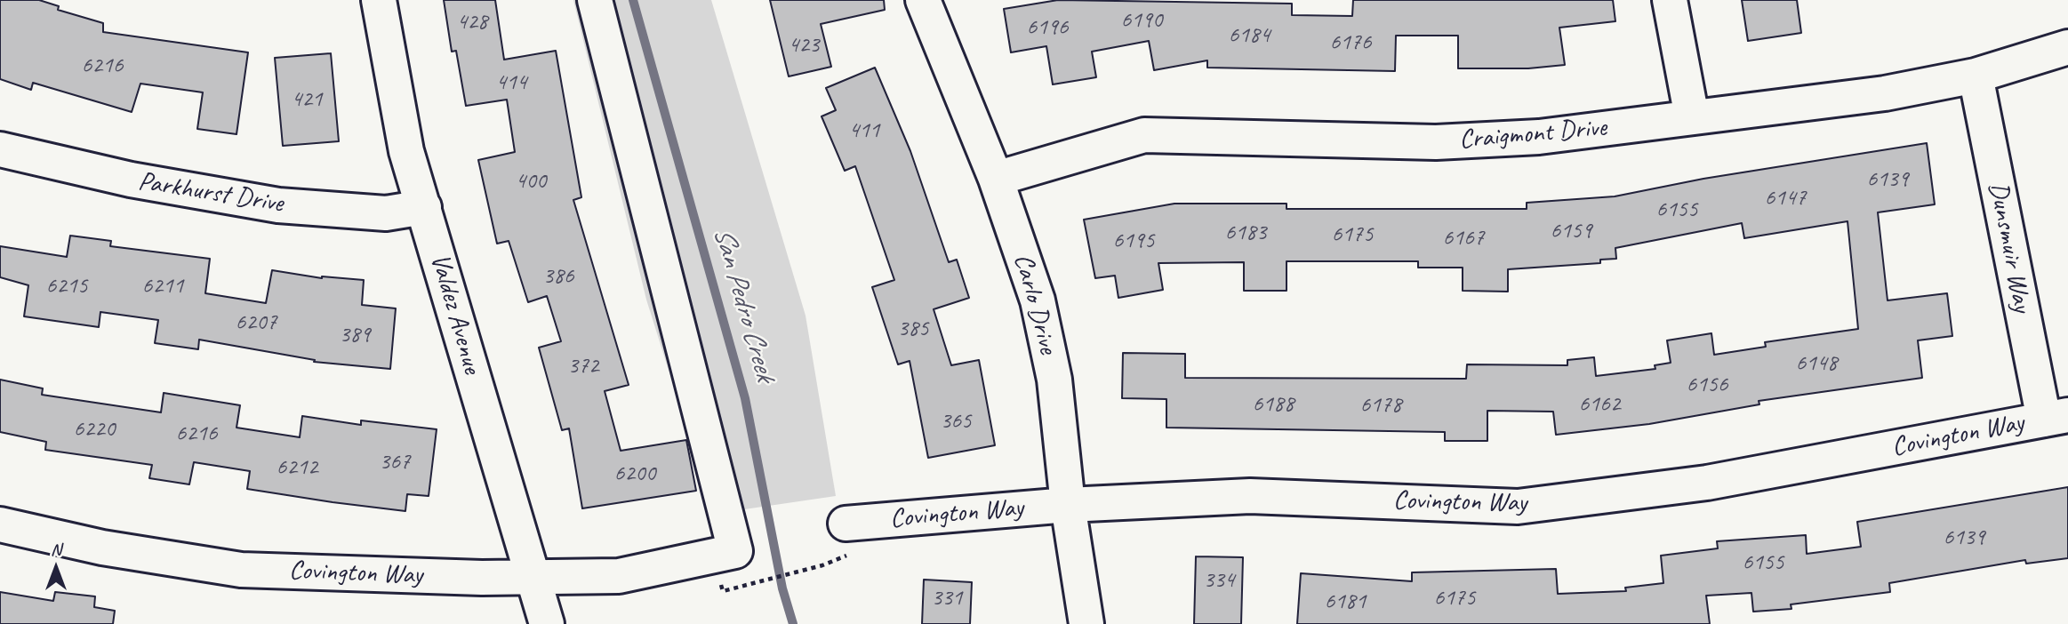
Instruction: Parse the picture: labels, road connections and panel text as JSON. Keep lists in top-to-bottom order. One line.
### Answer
{"streets":{"street":["Craigmont Drive","Parkhurst Drive","Dunsmuir Way","Carlo Drive","Valdez Avenue","Covington Way"]},"crossings":[["Craigmont Drive","Dunsmuir Way"],["Craigmont Drive","Carlo Drive"],["Parkhurst Drive","Valdez Avenue"],["Dunsmuir Way","Covington Way"],["Carlo Drive","Covington Way"],["Valdez Avenue","Covington Way"]],"water":["San Pedro Creek"],"house_numbers":["6190","428","6196","6184","6176","423","6216","414","421","411","6139","400","6147","6155","6159","6183","6175","6167","6195","386","6215","6211","6207","385","389","6148","372","6156","6188","6162","6178","365","6220","6216","367","6212","6200","6139","6155","334","331","6175","6181"],"north":"top"}
